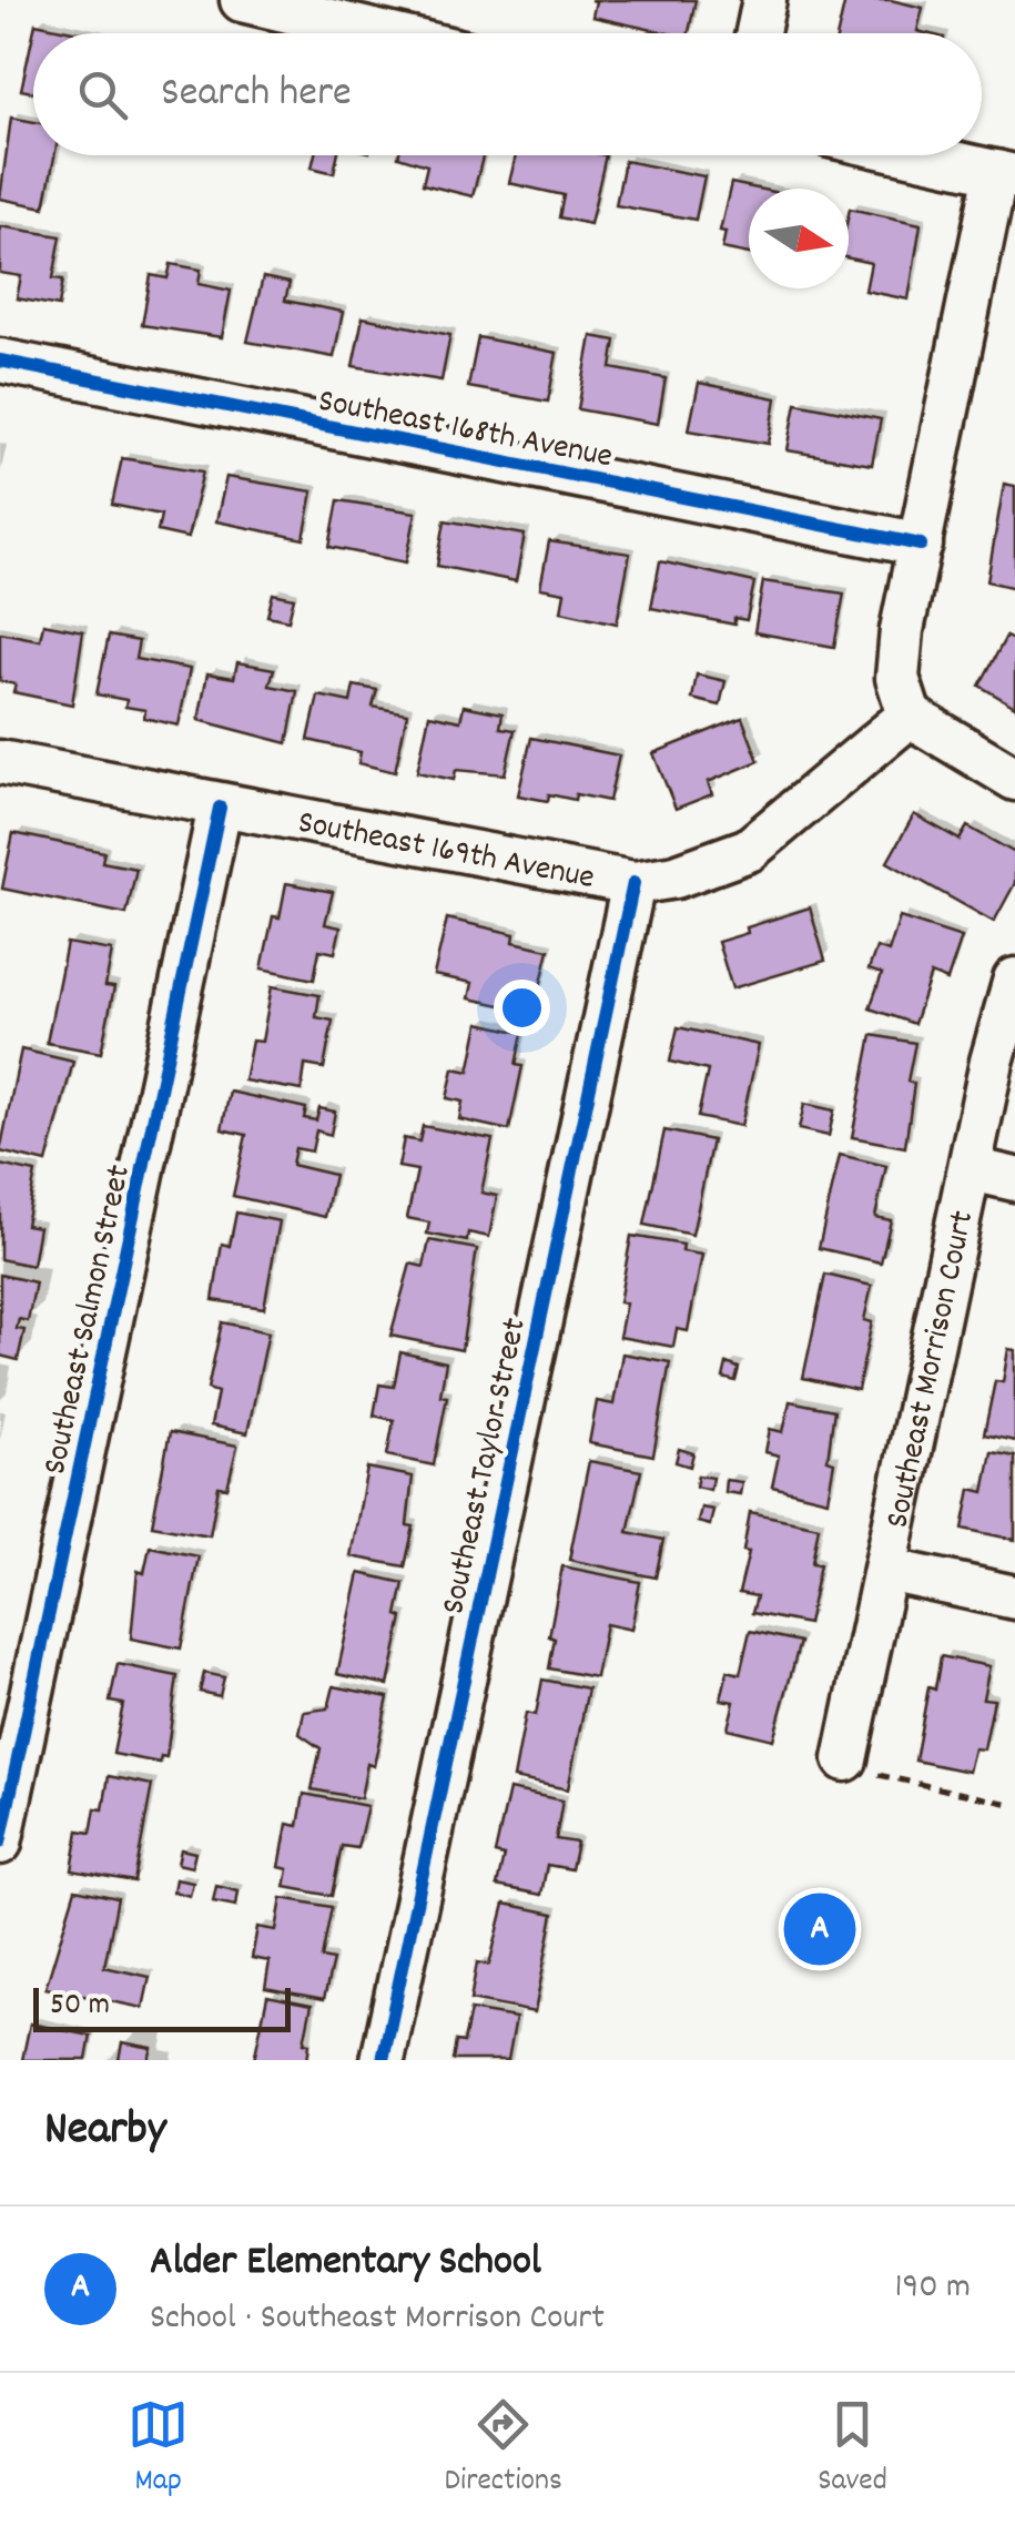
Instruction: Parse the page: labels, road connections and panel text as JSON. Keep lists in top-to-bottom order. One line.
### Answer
{"streets":{"street":["Southeast 168th Avenue","Southeast 169th Avenue","Southeast Salmon Street","Southeast Morrison Court","Southeast Taylor Street"]},"crossings":[["Southeast 169th Avenue","Southeast Salmon Street"],["Southeast 169th Avenue","Southeast Taylor Street"]],"scale_bar":"50 m","north":"right","page":{"search":"Search here","pins":"A","scale":"50 m","heading":"Nearby","list":[{"mark":"A","name":"Alder Elementary School","note":"School · Southeast Morrison Court","value":"190 m"}],"nav":["Map","Directions","Saved"]}}
